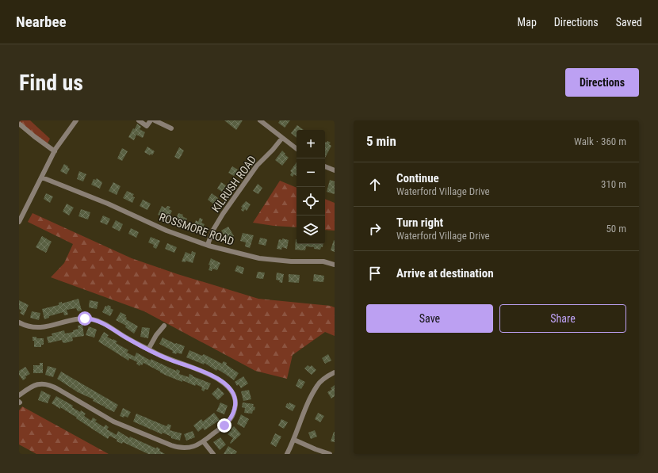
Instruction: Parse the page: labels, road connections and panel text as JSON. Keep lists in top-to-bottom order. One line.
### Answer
{"streets":{"street":["KILRUSH ROAD","ROSSMORE ROAD"]},"crossings":[["KILRUSH ROAD","ROSSMORE ROAD"]],"page":{"header":"Nearbee","nav":["Map","Directions","Saved"],"buttons":["Directions",["Save","Share"]],"title":"Find us","heading":["5 min","Walk · 360 m"],"map_buttons":["+","−"],"list":[["Continue","Waterford Village Drive","310 m"],["Turn right","Waterford Village Drive","50 m"],"Arrive at destination"]}}
